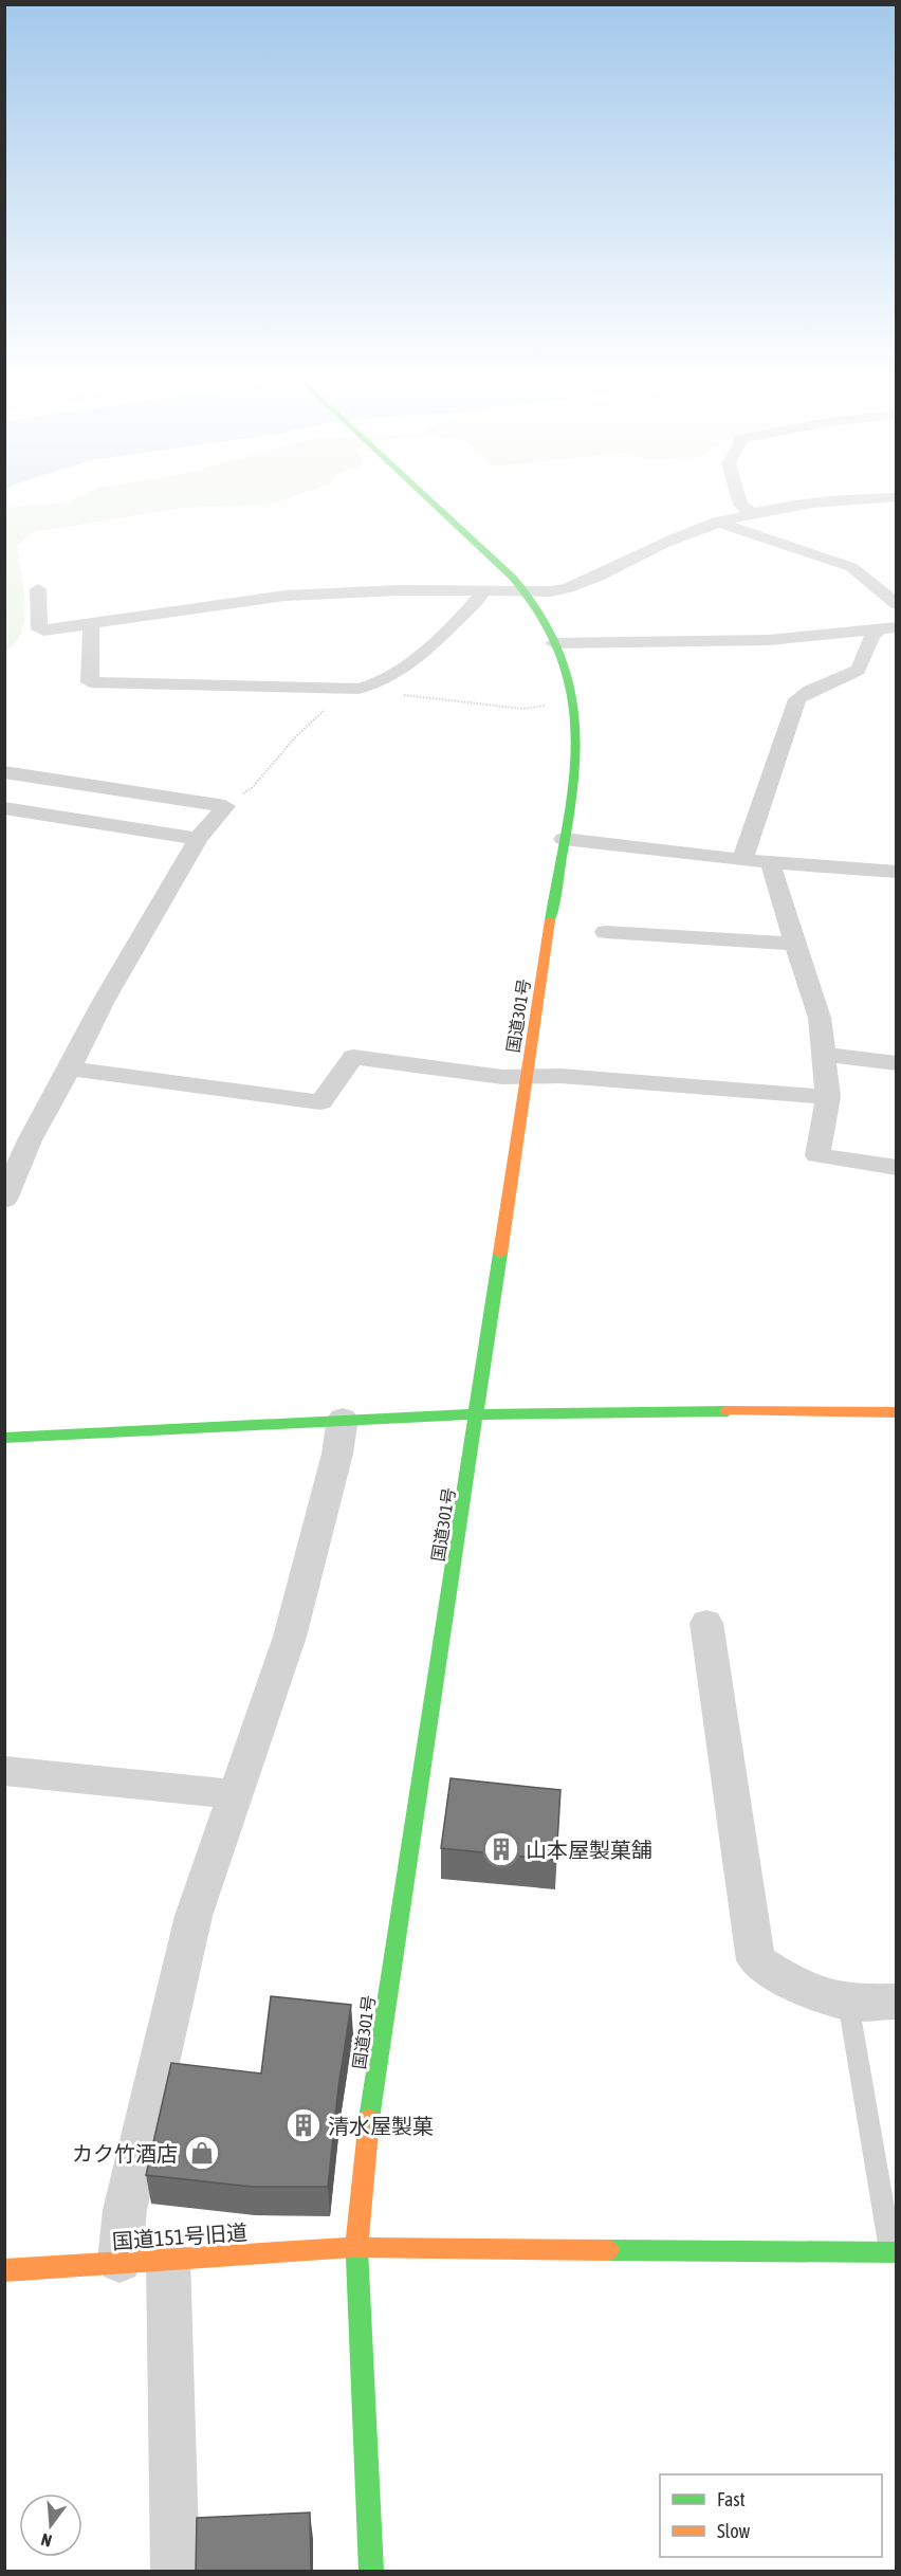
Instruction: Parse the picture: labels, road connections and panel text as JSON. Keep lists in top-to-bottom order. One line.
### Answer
{"streets":{"main road":["国道301号","国道151号旧道"]},"crossings":[["国道301号","国道151号旧道"]],"places":{"building":["山本屋製菓舗","清水屋製菓"],"shop":["カク竹酒店"]},"legend":["Fast","Slow"],"north":"bottom"}
